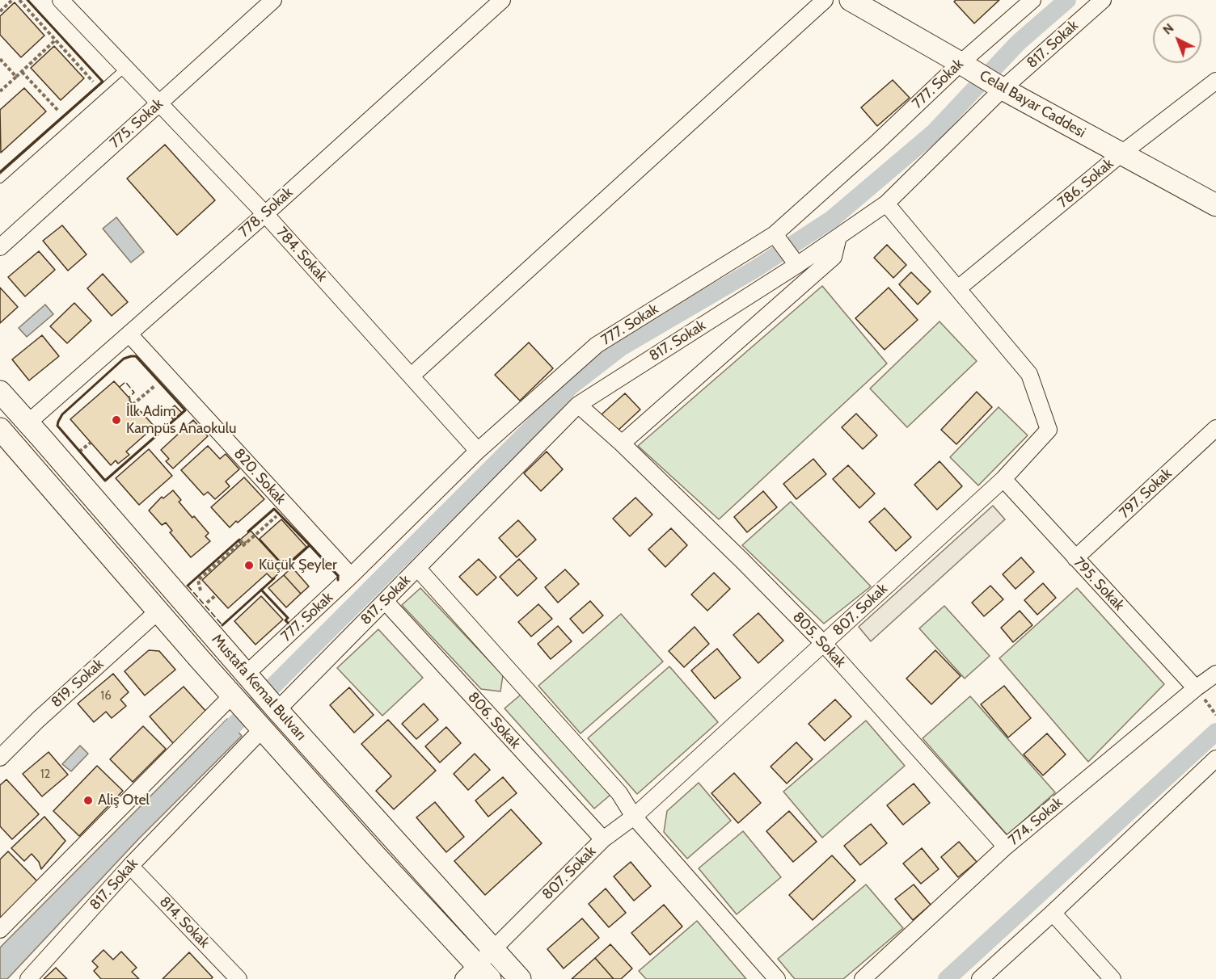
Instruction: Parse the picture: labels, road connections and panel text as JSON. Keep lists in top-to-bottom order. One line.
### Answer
{"streets":{"main road":["Celal Bayar Caddesi","Mustafa Kemal Bulvarı"],"street":["817. Sokak","777. Sokak","775. Sokak","786. Sokak","778. Sokak","784. Sokak","820. Sokak","797. Sokak","795. Sokak","807. Sokak","805. Sokak","819. Sokak","806. Sokak","774. Sokak","814. Sokak"]},"crossings":[["817. Sokak","Celal Bayar Caddesi"],["817. Sokak","807. Sokak"],["817. Sokak","805. Sokak"],["817. Sokak","Mustafa Kemal Bulvarı"],["817. Sokak","806. Sokak"],["817. Sokak","814. Sokak"],["777. Sokak","Celal Bayar Caddesi"],["777. Sokak","784. Sokak"],["777. Sokak","820. Sokak"],["777. Sokak","Mustafa Kemal Bulvarı"],["Celal Bayar Caddesi","786. Sokak"],["775. Sokak","784. Sokak"],["786. Sokak","807. Sokak"],["778. Sokak","784. Sokak"],["778. Sokak","820. Sokak"],["778. Sokak","Mustafa Kemal Bulvarı"],["797. Sokak","795. Sokak"],["795. Sokak","807. Sokak"],["795. Sokak","774. Sokak"],["807. Sokak","805. Sokak"],["807. Sokak","Mustafa Kemal Bulvarı"],["807. Sokak","806. Sokak"],["805. Sokak","774. Sokak"],["819. Sokak","Mustafa Kemal Bulvarı"]],"places":["İlk Adim Kampüs Anaokulu","Küçük Şeyler","Aliş Otel"],"house_numbers":["16","12"],"north":"top left"}
